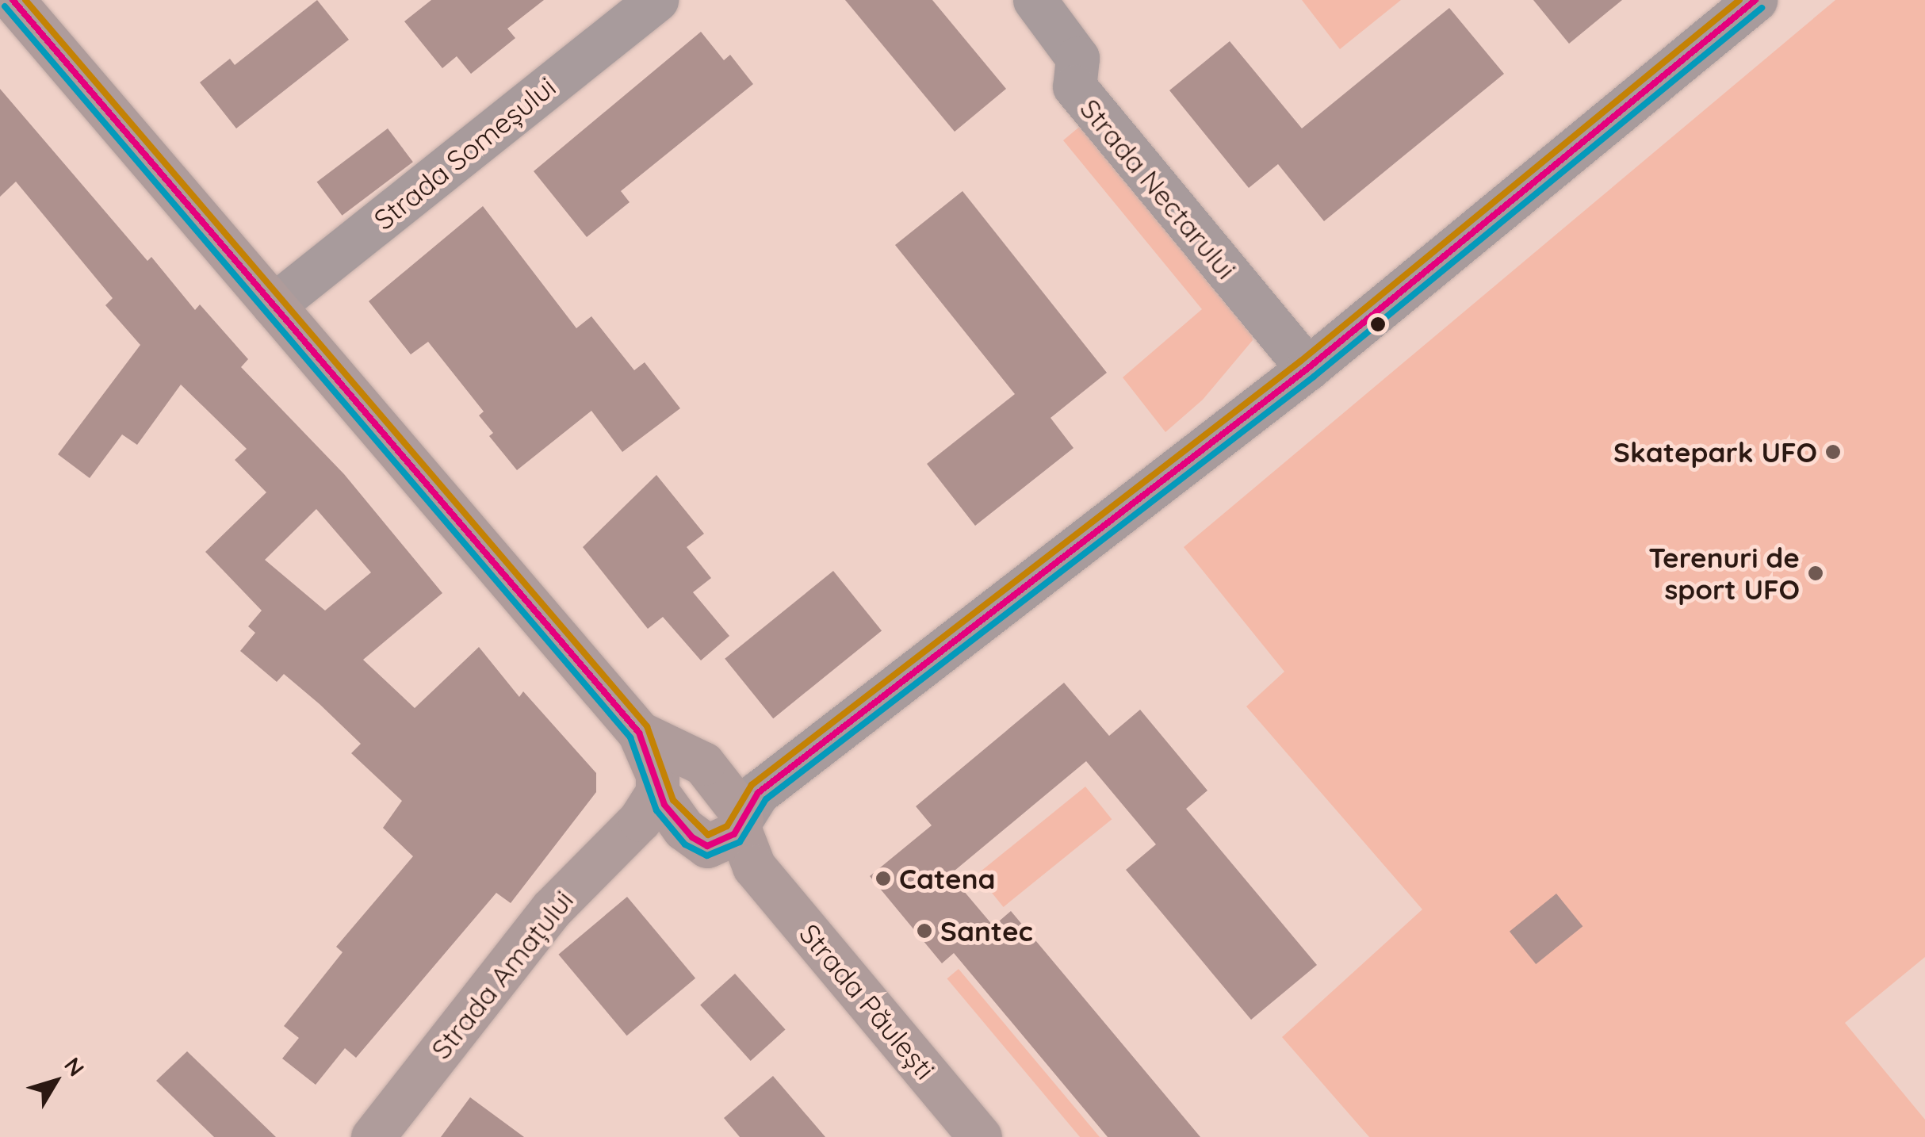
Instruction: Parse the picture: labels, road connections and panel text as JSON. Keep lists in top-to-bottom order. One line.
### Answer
{"streets":{"main road":["Strada Amațului","Strada Păulești"],"street":["Strada Someșului","Strada Nectarului"]},"crossings":[["Strada Someșului","Strada Păulești"],["Strada Amațului","Strada Păulești"]],"places":["Skatepark UFO","Terenuri de sport UFO","Catena","Santec"],"north":"top right"}
